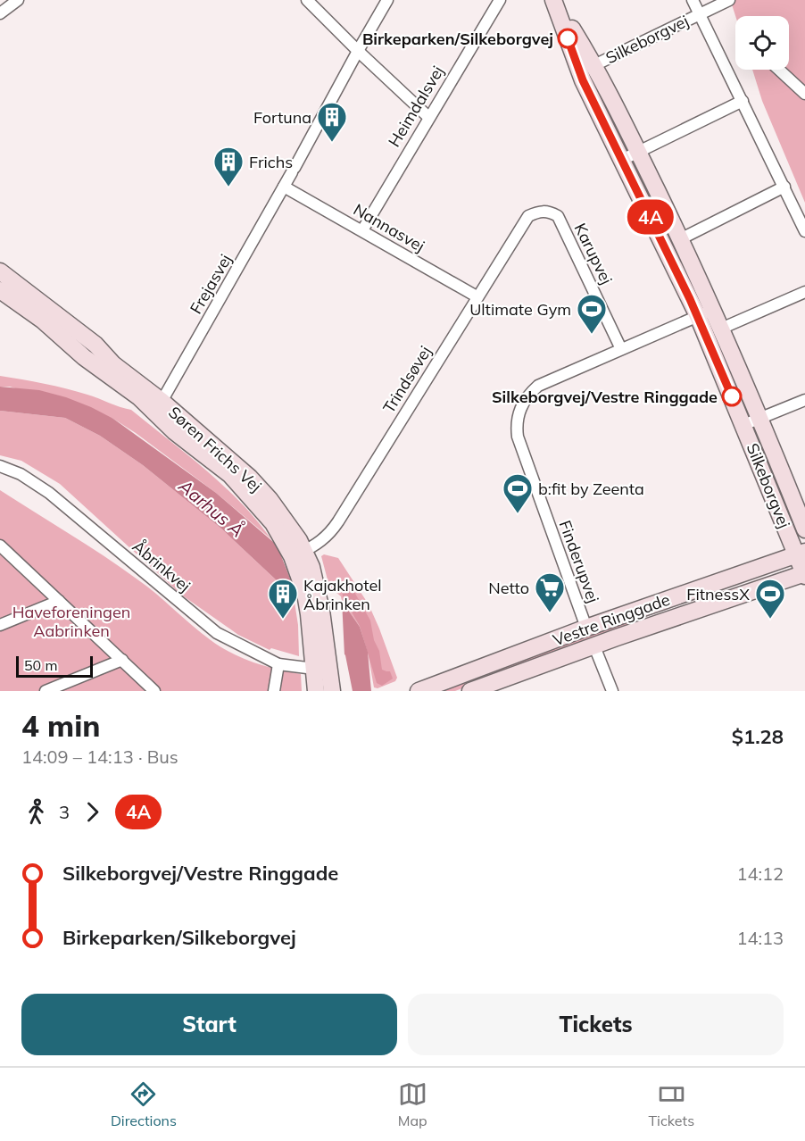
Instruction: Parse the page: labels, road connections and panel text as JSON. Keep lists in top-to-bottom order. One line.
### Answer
{"streets":{"street":["Silkeborgvej","Heimdalsvej","Nannasvej","Karupvej","Frejasvej","Trindsøvej","Søren Frichs Vej","Finderupvej","Åbrinkvej","Vestre Ringgade"]},"crossings":[["Silkeborgvej","Finderupvej"],["Silkeborgvej","Vestre Ringgade"],["Heimdalsvej","Nannasvej"],["Nannasvej","Frejasvej"],["Nannasvej","Trindsøvej"],["Karupvej","Trindsøvej"],["Karupvej","Finderupvej"],["Frejasvej","Søren Frichs Vej"],["Trindsøvej","Søren Frichs Vej"],["Søren Frichs Vej","Åbrinkvej"],["Finderupvej","Vestre Ringgade"]],"water":["Aarhus Å"],"parks":["Haveforeningen Aabrinken"],"places":{"other":["Birkeparken/Silkeborgvej","Silkeborgvej/Vestre Ringgade"],"building":["Fortuna","Frichs","Kajakhotel Åbrinken"],"sports":["Ultimate Gym","b:fit by Zeenta","FitnessX"],"supermarket":["Netto"]},"lines":["bus line 4A"],"scale_bar":"50 m","page":{"on_map":"4A","scale":"50 m","heading":["4 min","14:09 – 14:13 · Bus","$1.28"],"legs":["3","4A"],"list":[{"name":"Silkeborgvej/Vestre Ringgade","value":"14:12"},{"name":"Birkeparken/Silkeborgvej","value":"14:13"}],"buttons":["Start","Tickets"],"tabs":["Directions","Map","Tickets"]}}
